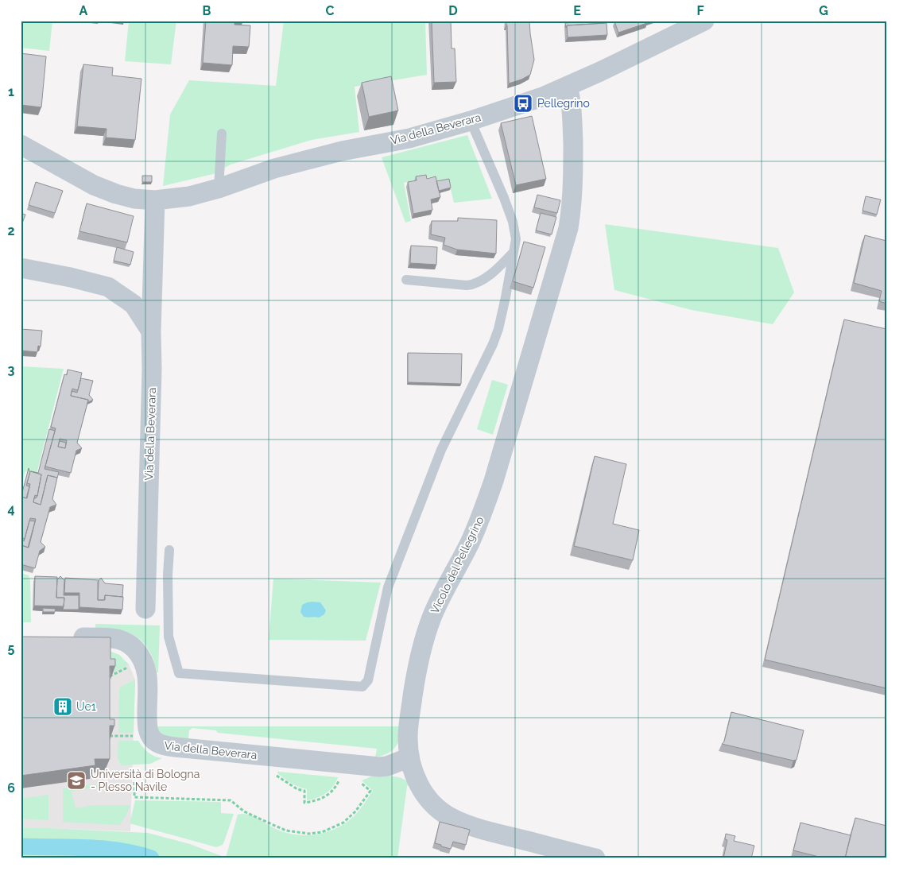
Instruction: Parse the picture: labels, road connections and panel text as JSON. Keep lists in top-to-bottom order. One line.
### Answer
{"streets":{"street":["Via della Beverara","Vicolo del Pellegrino"]},"crossings":[["Via della Beverara","Vicolo del Pellegrino"]],"places":{"bus stop":["Pellegrino"],"building":["Ue1"],"school or university":["Università di Bologna - Plesso Navile"]},"grid":{"columns":["A","B","C","D","E","F","G"],"rows":["1","2","3","4","5","6"]}}
